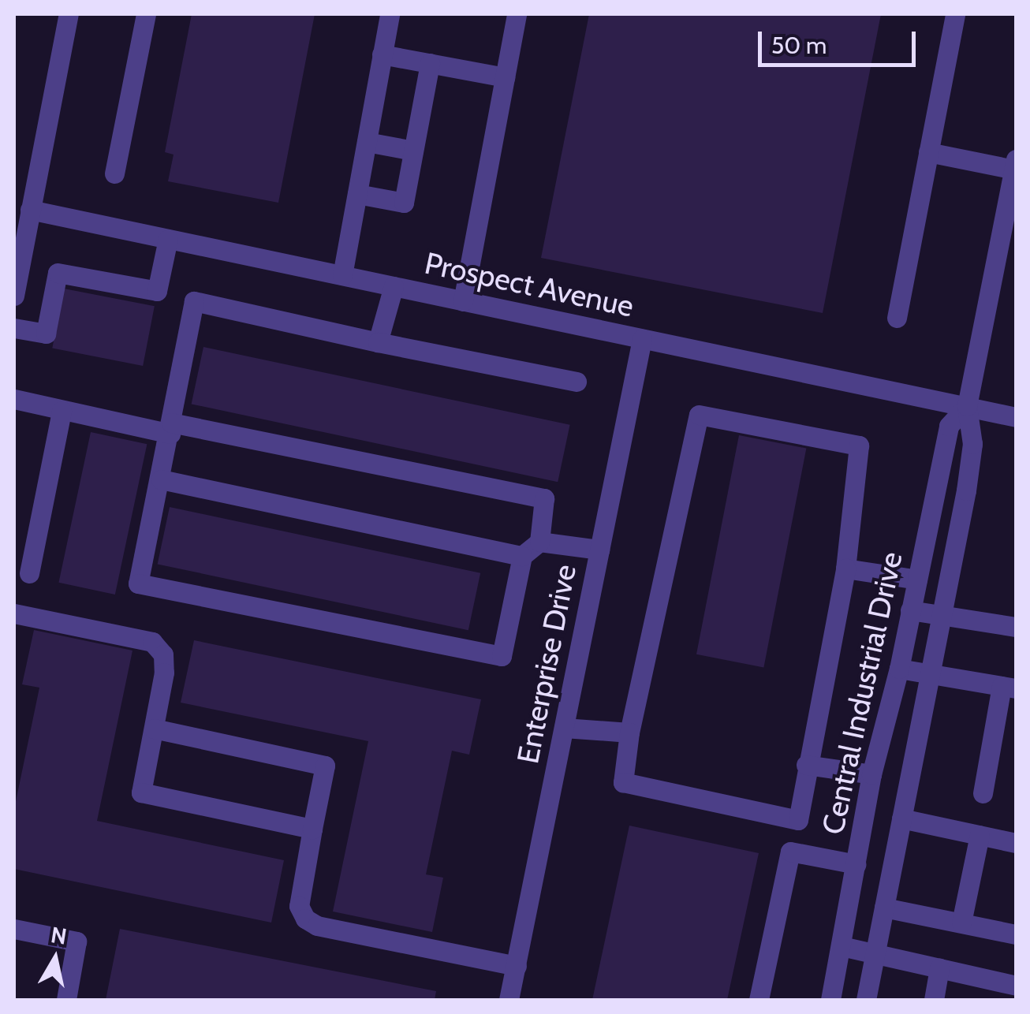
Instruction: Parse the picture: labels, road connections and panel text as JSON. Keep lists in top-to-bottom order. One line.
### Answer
{"streets":{"street":["Prospect Avenue","Enterprise Drive","Central Industrial Drive"]},"crossings":[["Prospect Avenue","Enterprise Drive"],["Prospect Avenue","Central Industrial Drive"]],"scale_bar":"50 m","north":"top"}
